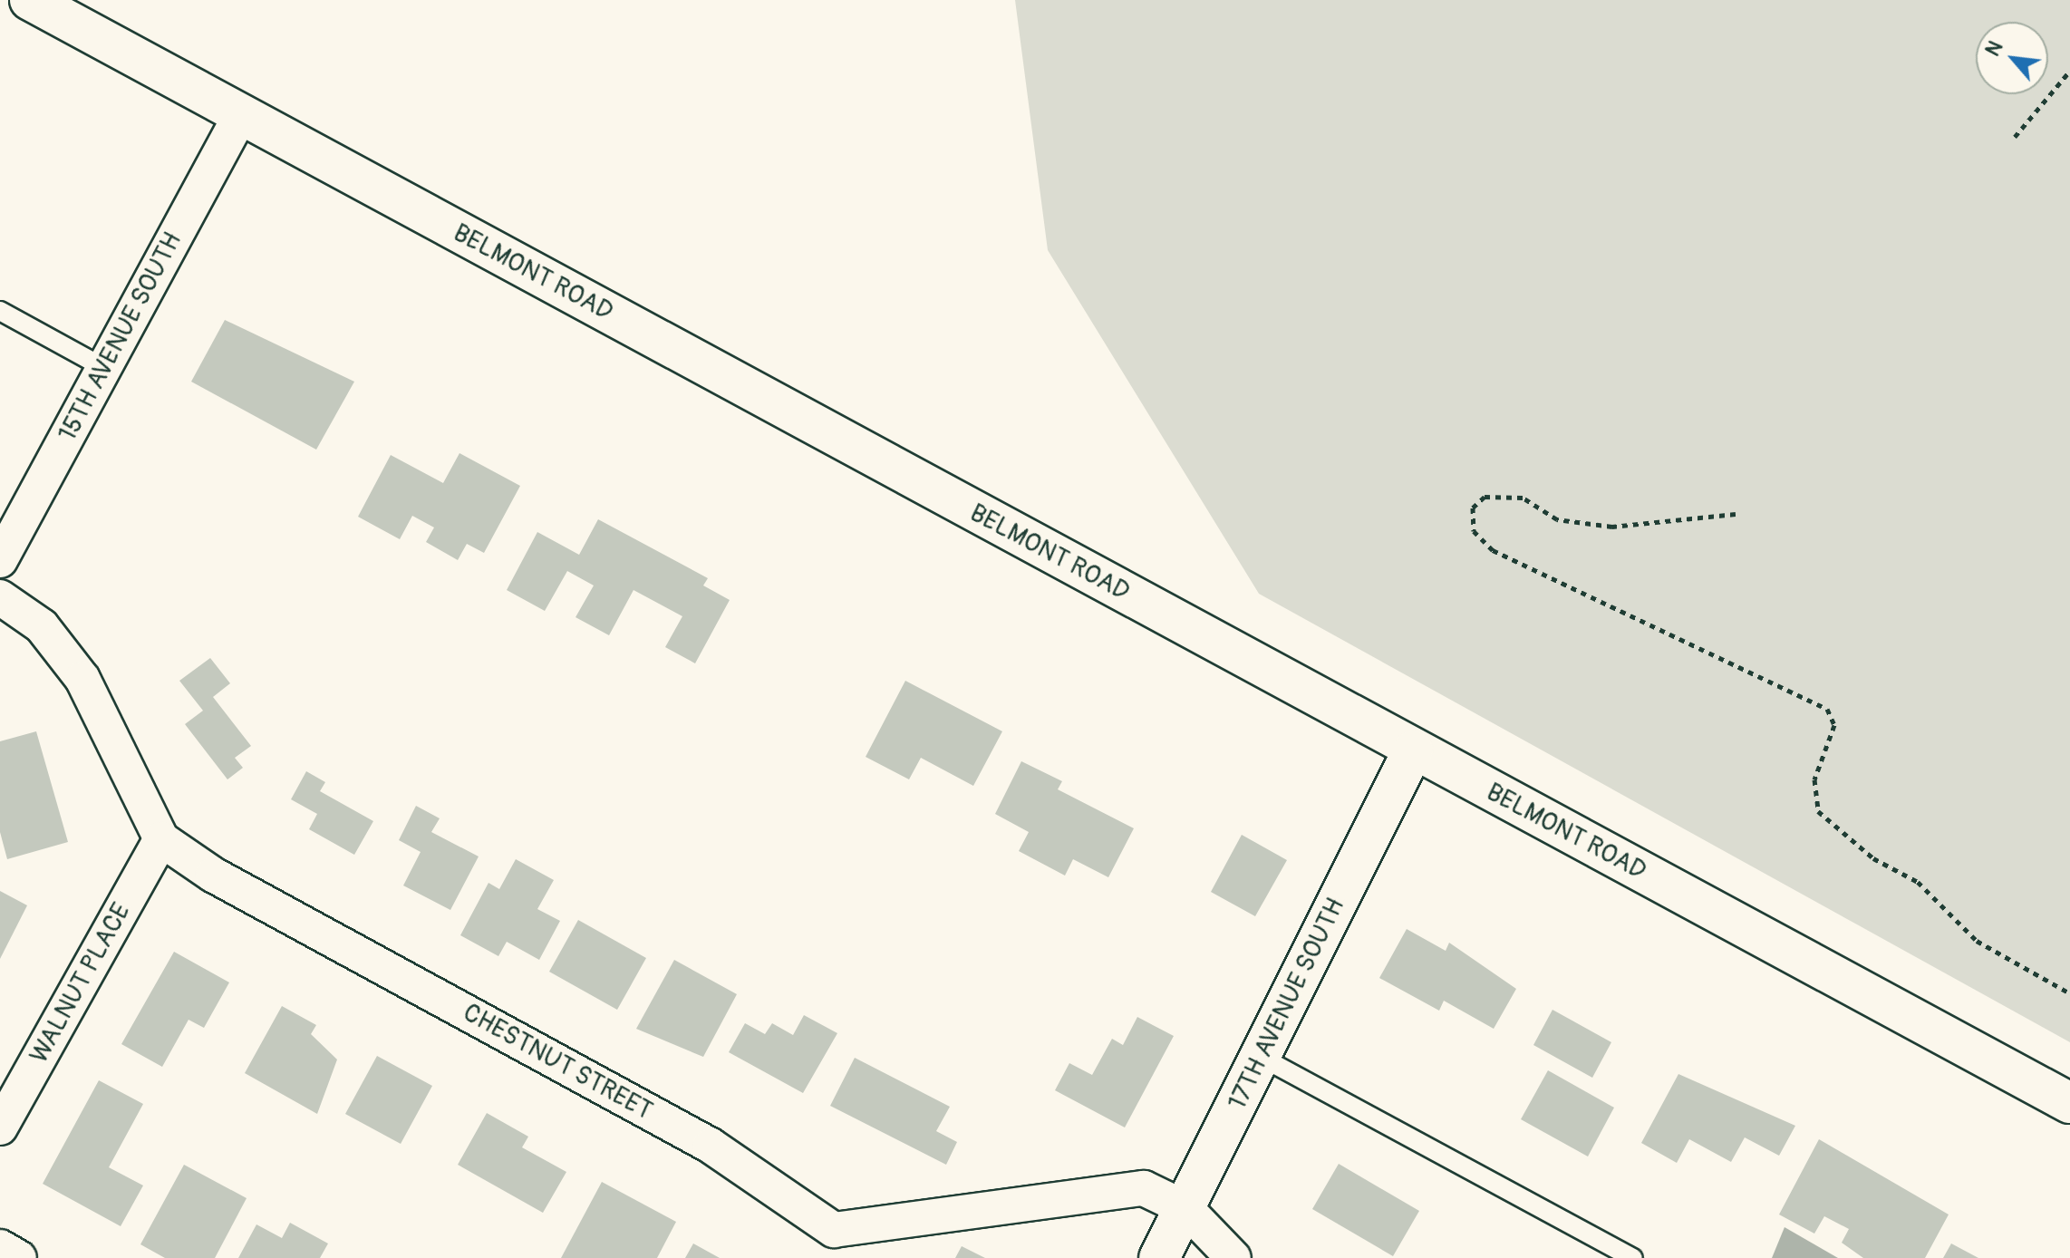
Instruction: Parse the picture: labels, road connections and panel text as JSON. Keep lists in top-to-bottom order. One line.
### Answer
{"streets":{"street":["BELMONT ROAD","15TH AVENUE SOUTH","WALNUT PLACE","17TH AVENUE SOUTH","CHESTNUT STREET"]},"crossings":[["BELMONT ROAD","15TH AVENUE SOUTH"],["BELMONT ROAD","17TH AVENUE SOUTH"],["WALNUT PLACE","CHESTNUT STREET"],["17TH AVENUE SOUTH","CHESTNUT STREET"]],"north":"top left"}
